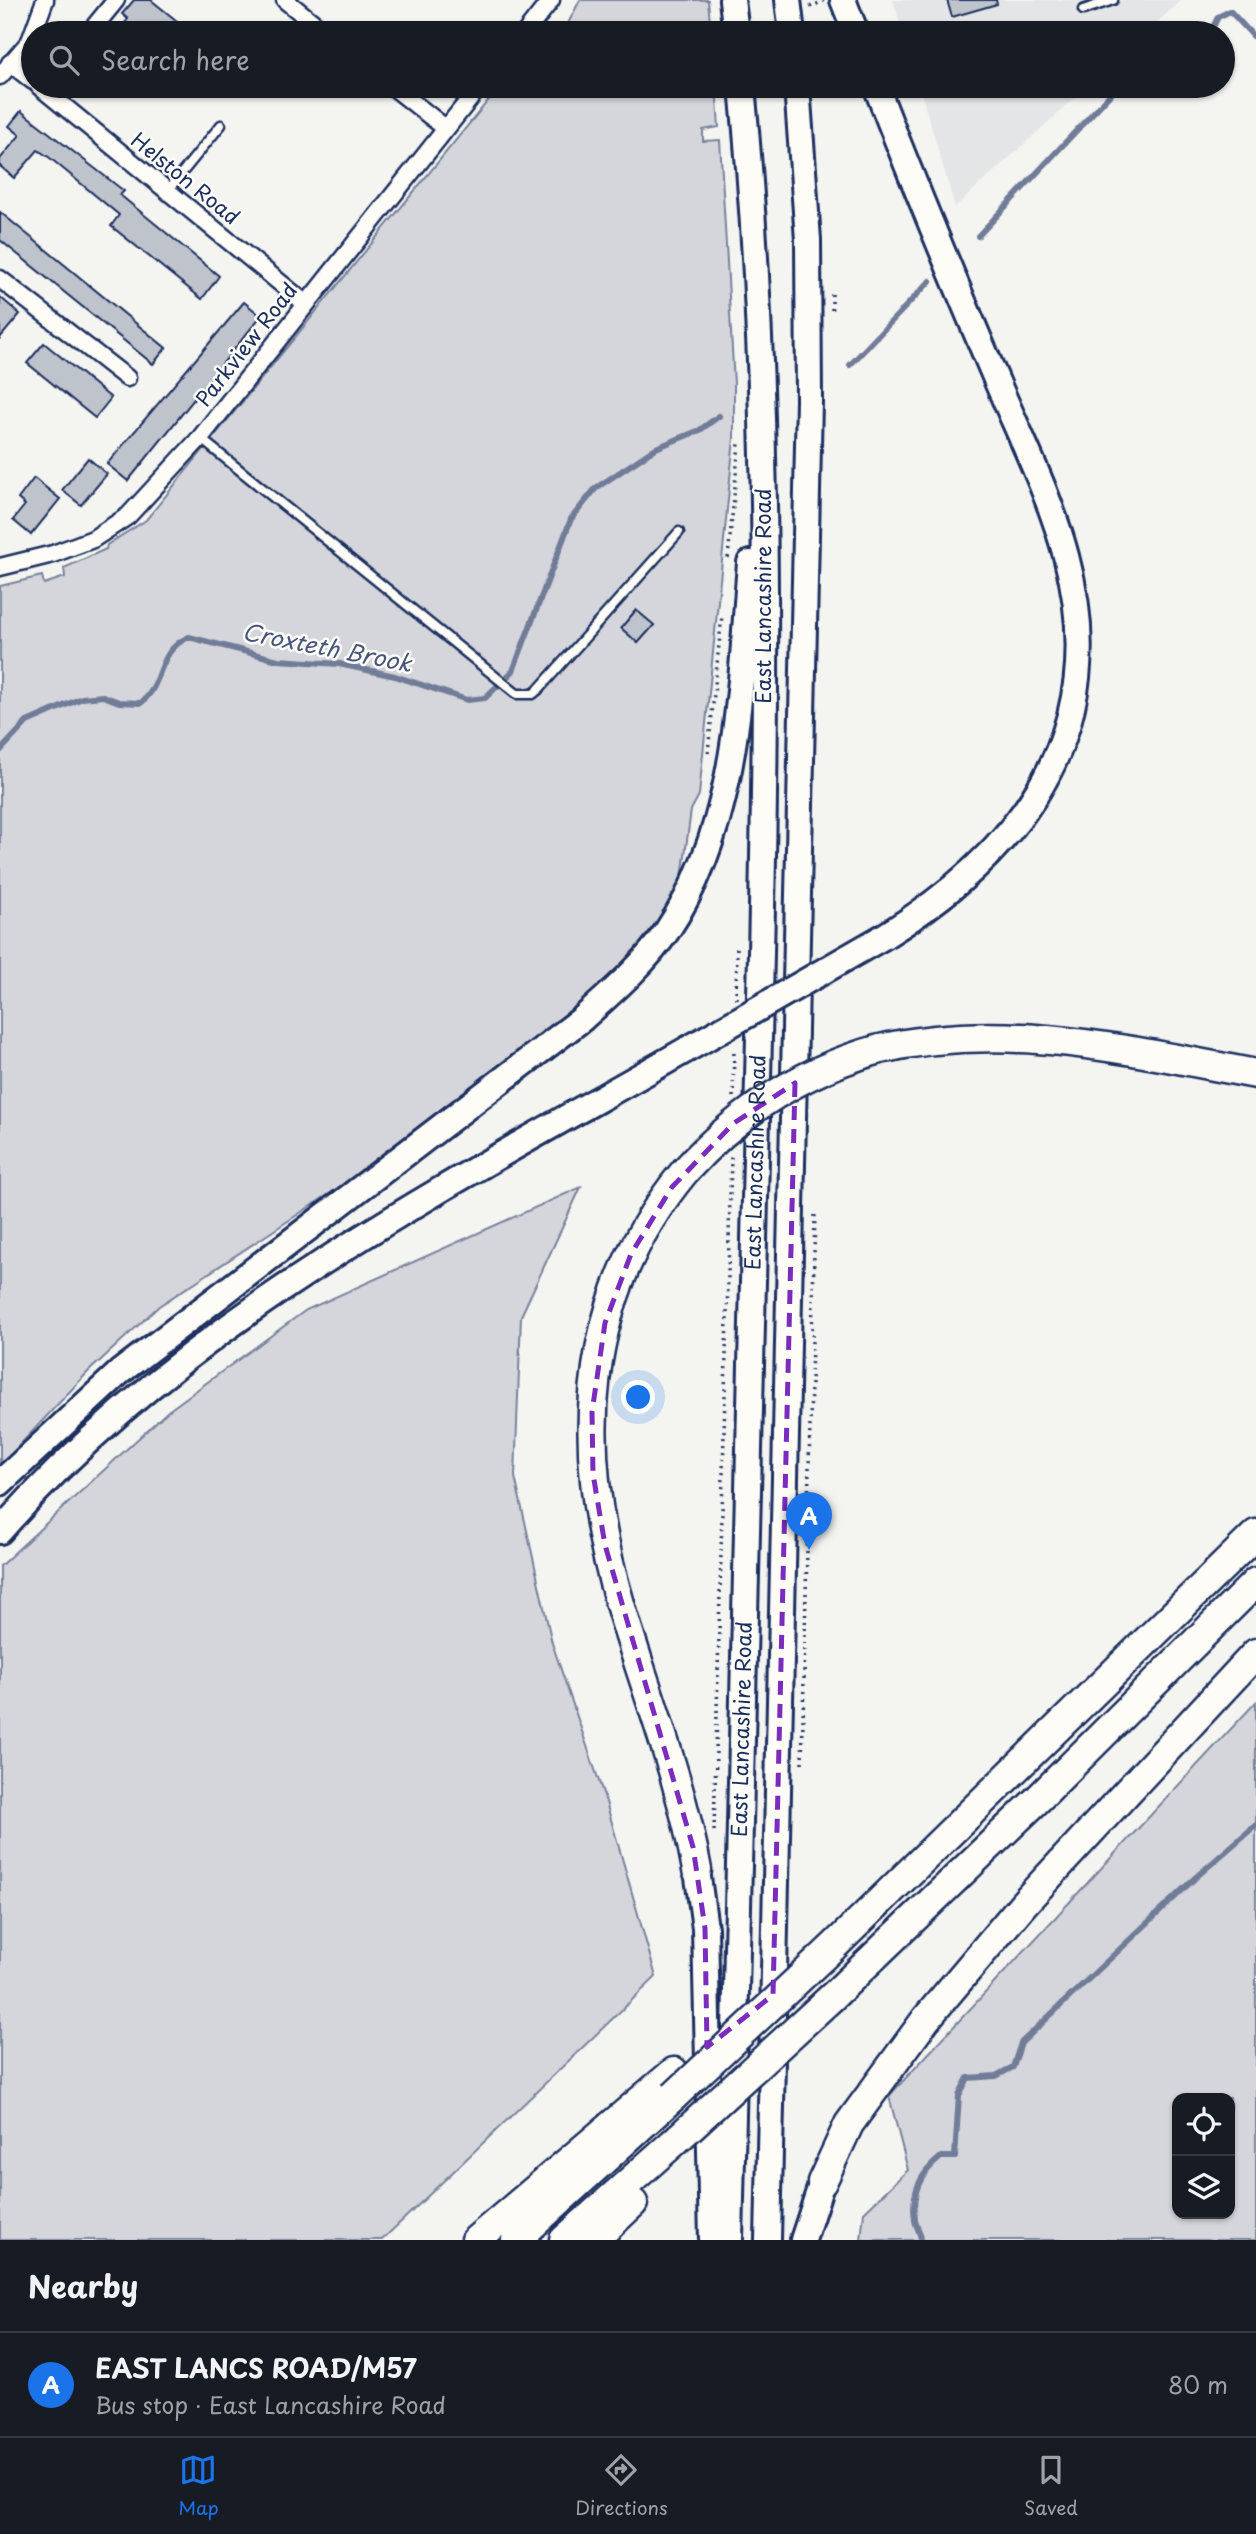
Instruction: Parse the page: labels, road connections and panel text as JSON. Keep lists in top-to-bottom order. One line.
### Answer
{"streets":{"highway":["East Lancashire Road"],"street":["Helston Road","Parkview Road"]},"crossings":[["Helston Road","Parkview Road"]],"water":["Croxteth Brook"],"page":{"search":"Search here","pins":"A","heading":"Nearby","list":[{"mark":"A","name":"EAST LANCS ROAD/M57","note":"Bus stop · East Lancashire Road","value":"80 m"}],"nav":["Map","Directions","Saved"]}}
